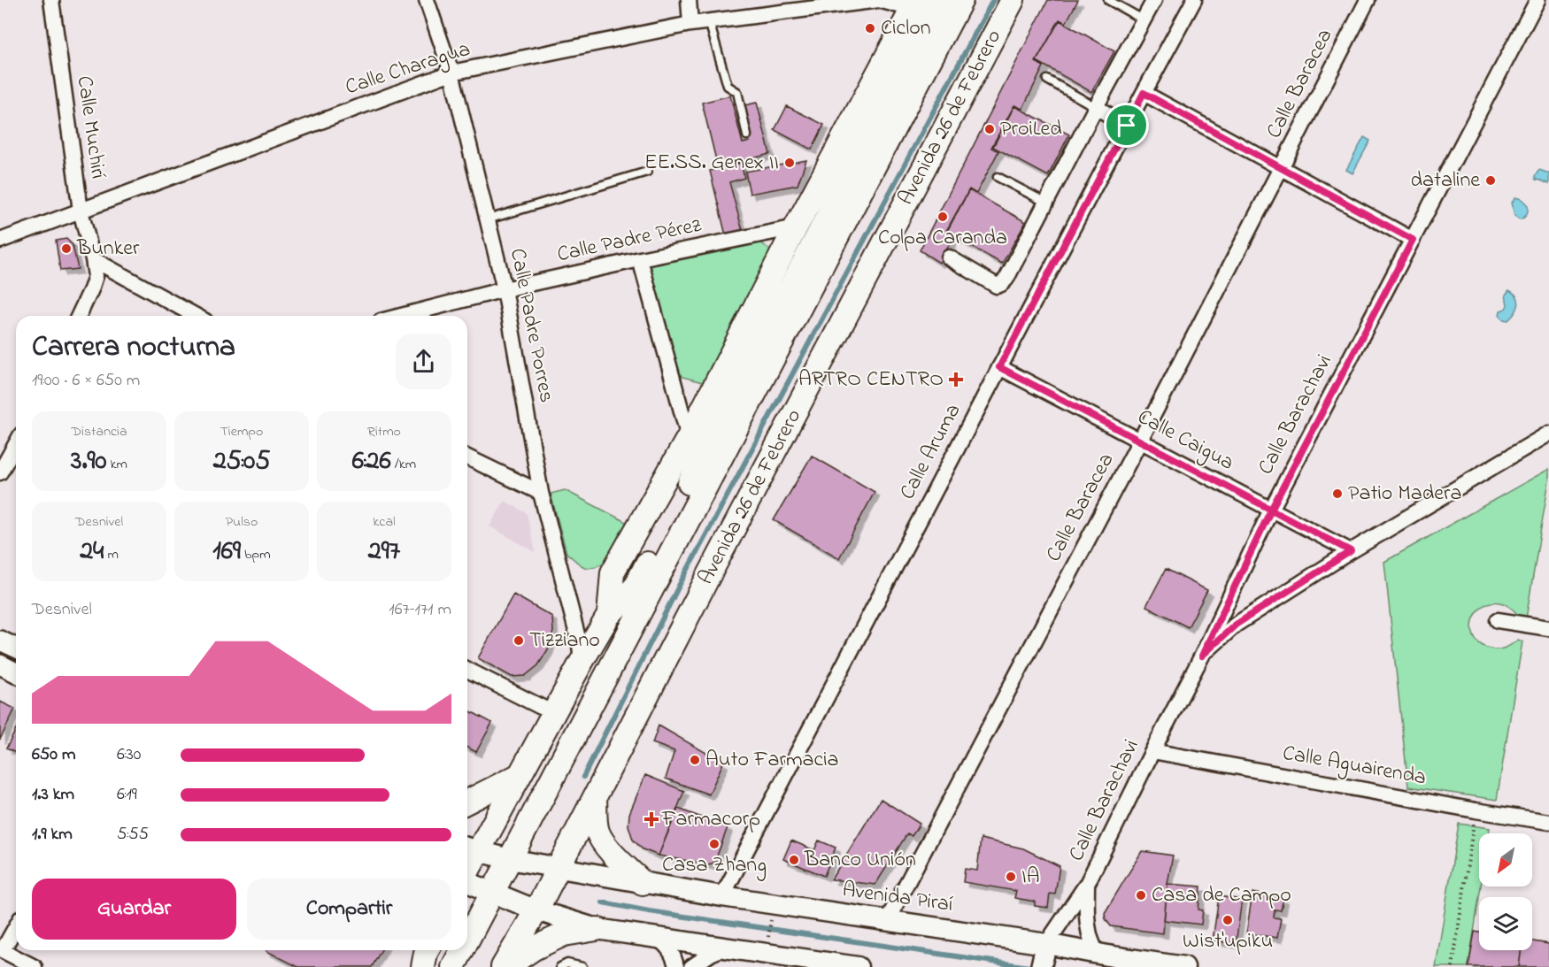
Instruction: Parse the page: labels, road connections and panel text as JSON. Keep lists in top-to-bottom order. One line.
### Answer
{"streets":{"main road":["Avenida 26 de Febrero","Avenida Piraí"],"street":["Calle Charagua","Calle Baracea","Calle Muchirí","Calle Padre Pérez","Calle Padre Porres","Calle Barachavi","Calle Caigua","Calle Aruma","Calle Aguairenda"]},"crossings":[["Calle Charagua","Calle Muchirí"],["Calle Charagua","Calle Padre Porres"],["Calle Baracea","Calle Caigua"],["Calle Baracea","Avenida Piraí"],["Avenida 26 de Febrero","Avenida Piraí"],["Calle Padre Pérez","Calle Padre Porres"],["Calle Barachavi","Calle Caigua"],["Calle Barachavi","Calle Aguairenda"],["Calle Barachavi","Avenida Piraí"],["Calle Caigua","Calle Aruma"],["Calle Aruma","Avenida Piraí"]],"places":{"other":["Ciclon","ProiLed","EE.SS. Genex II","dataline","Colpa Caranda","Bunker","Patio Madera","Tizziano","Auto Farmacia","Casa Zhang","Banco Unión","IA","Casa de Campo","Wist'upiku"],"health":["ARTRO CENTRO","Farmacorp"]},"north":"bottom left","page":{"heading":["Carrera nocturna","19:00 · 6 × 650 m"],"stats":[["Distancia","3.90 km"],["Tiempo","25:05"],["Ritmo","6:26 /km"],["Desnivel","24 m"],["Pulso","169 bpm"],["kcal","297"]],"chart":["Desnivel","167–171 m"],"list":[{"name":"650 m","note":"6:30"},{"name":"1.3 km","note":"6:19"},{"name":"1.9 km","note":"5:55"}],"buttons":["Guardar","Compartir"]}}
